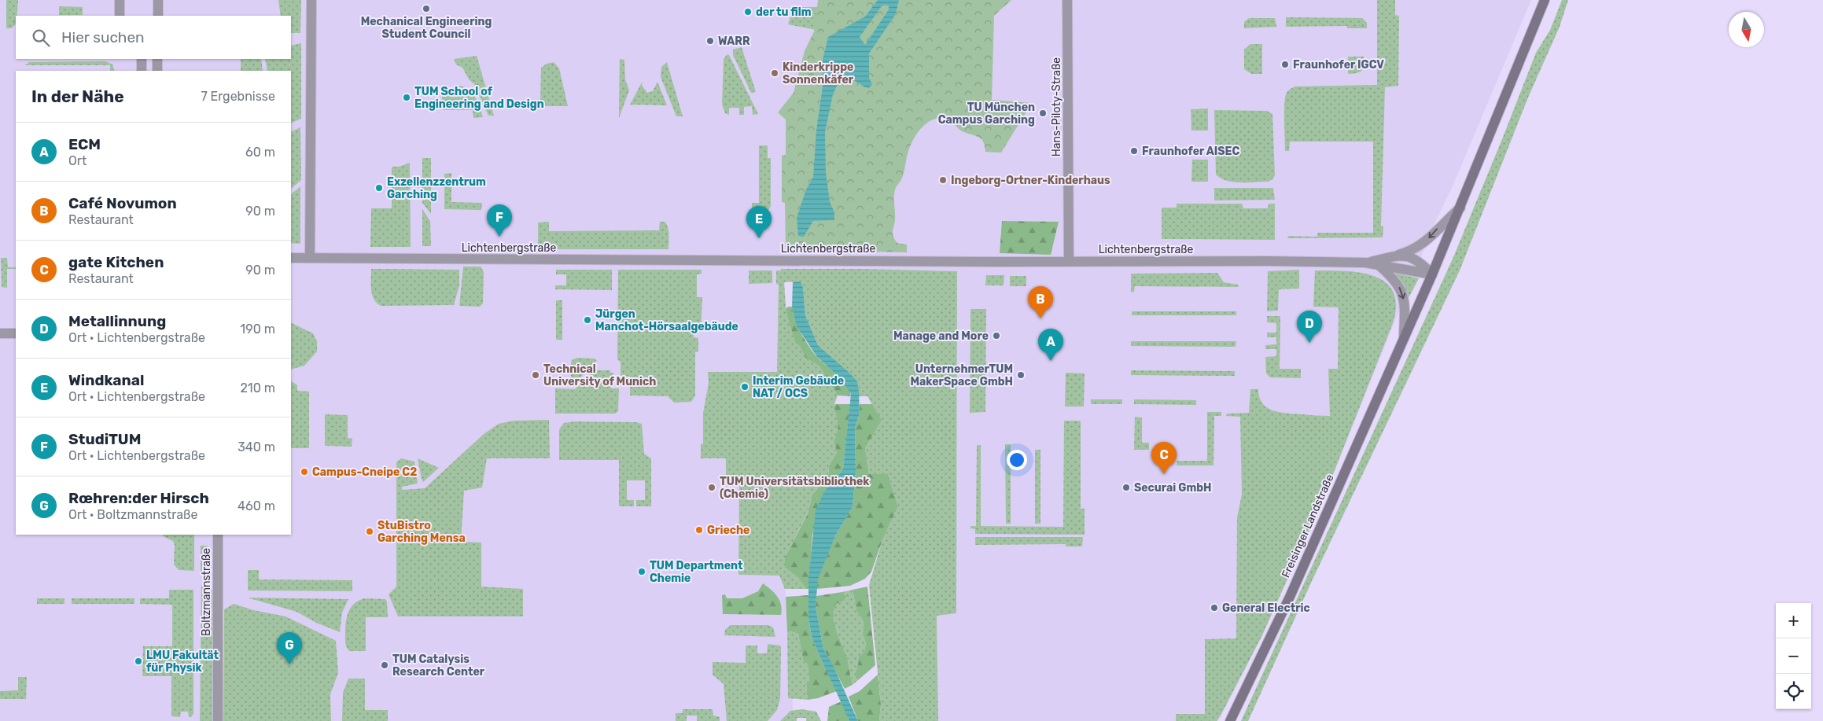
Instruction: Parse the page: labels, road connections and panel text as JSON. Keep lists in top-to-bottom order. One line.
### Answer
{"streets":{"main road":["Freisinger Landstraße"],"street":["Hans-Piloty-Straße","Lichtenbergstraße","Boltzmannstraße"]},"crossings":[["Hans-Piloty-Straße","Lichtenbergstraße"],["Lichtenbergstraße","Freisinger Landstraße"]],"places":["Mechanical Engineering Student Council","der tu film","WARR","Fraunhofer IGCV","Kinderkrippe Sonnenkäfer","TUM School of Engineering and Design","TU München Campus Garching","Fraunhofer AISEC","Ingeborg-Ortner-Kinderhaus","Exzellenzzentrum Garching","Jürgen Manchot-Hörsaalgebäude","Manage and More","Technical University of Munich","UnternehmerTUM MakerSpace GmbH","Interim Gebäude NAT / OCS","Campus-Cneipe C2","TUM Universitätsbibliothek (Chemie)","Securai GmbH","Grieche","StuBistro Garching Mensa","TUM Department Chemie","General Electric","LMU Fakultät für Physik","TUM Catalysis Research Center"],"north":"bottom","page":{"search":"Hier suchen","heading":["In der Nähe","7 Ergebnisse"],"list":[{"mark":"A","name":"ECM","note":"Ort","value":"60 m"},{"mark":"B","name":"Café Novumon","note":"Restaurant","value":"90 m"},{"mark":"C","name":"gate Kitchen","note":"Restaurant","value":"90 m"},{"mark":"D","name":"Metallinnung","note":"Ort · Lichtenbergstraße","value":"190 m"},{"mark":"E","name":"Windkanal","note":"Ort · Lichtenbergstraße","value":"210 m"},{"mark":"F","name":"StudiTUM","note":"Ort · Lichtenbergstraße","value":"340 m"},{"mark":"G","name":"Rœhren:der Hirsch","note":"Ort · Boltzmannstraße","value":"460 m"}],"pins":["F","E","B","D","A","C","G"],"map_buttons":["+","−"]}}
